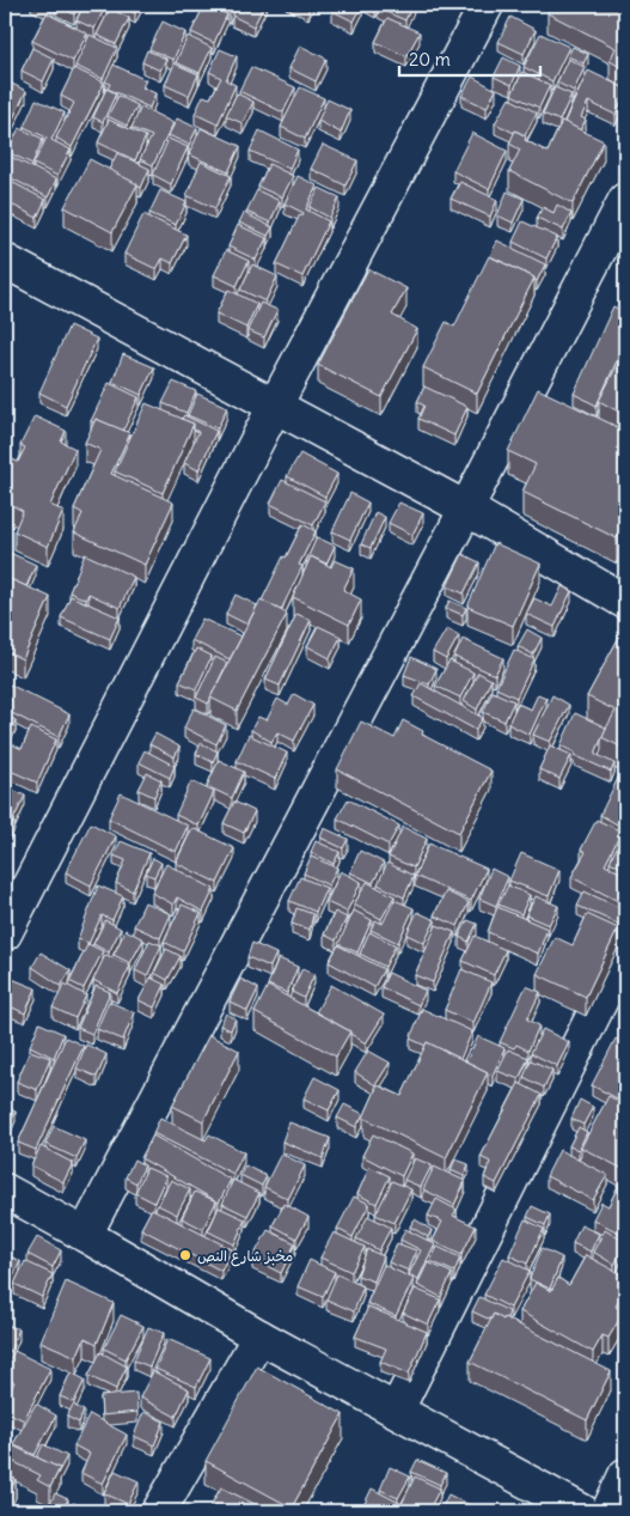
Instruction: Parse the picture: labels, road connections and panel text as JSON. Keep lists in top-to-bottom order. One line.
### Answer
{"places":["مخبز شارع النص"],"scale_bar":"20 m"}
